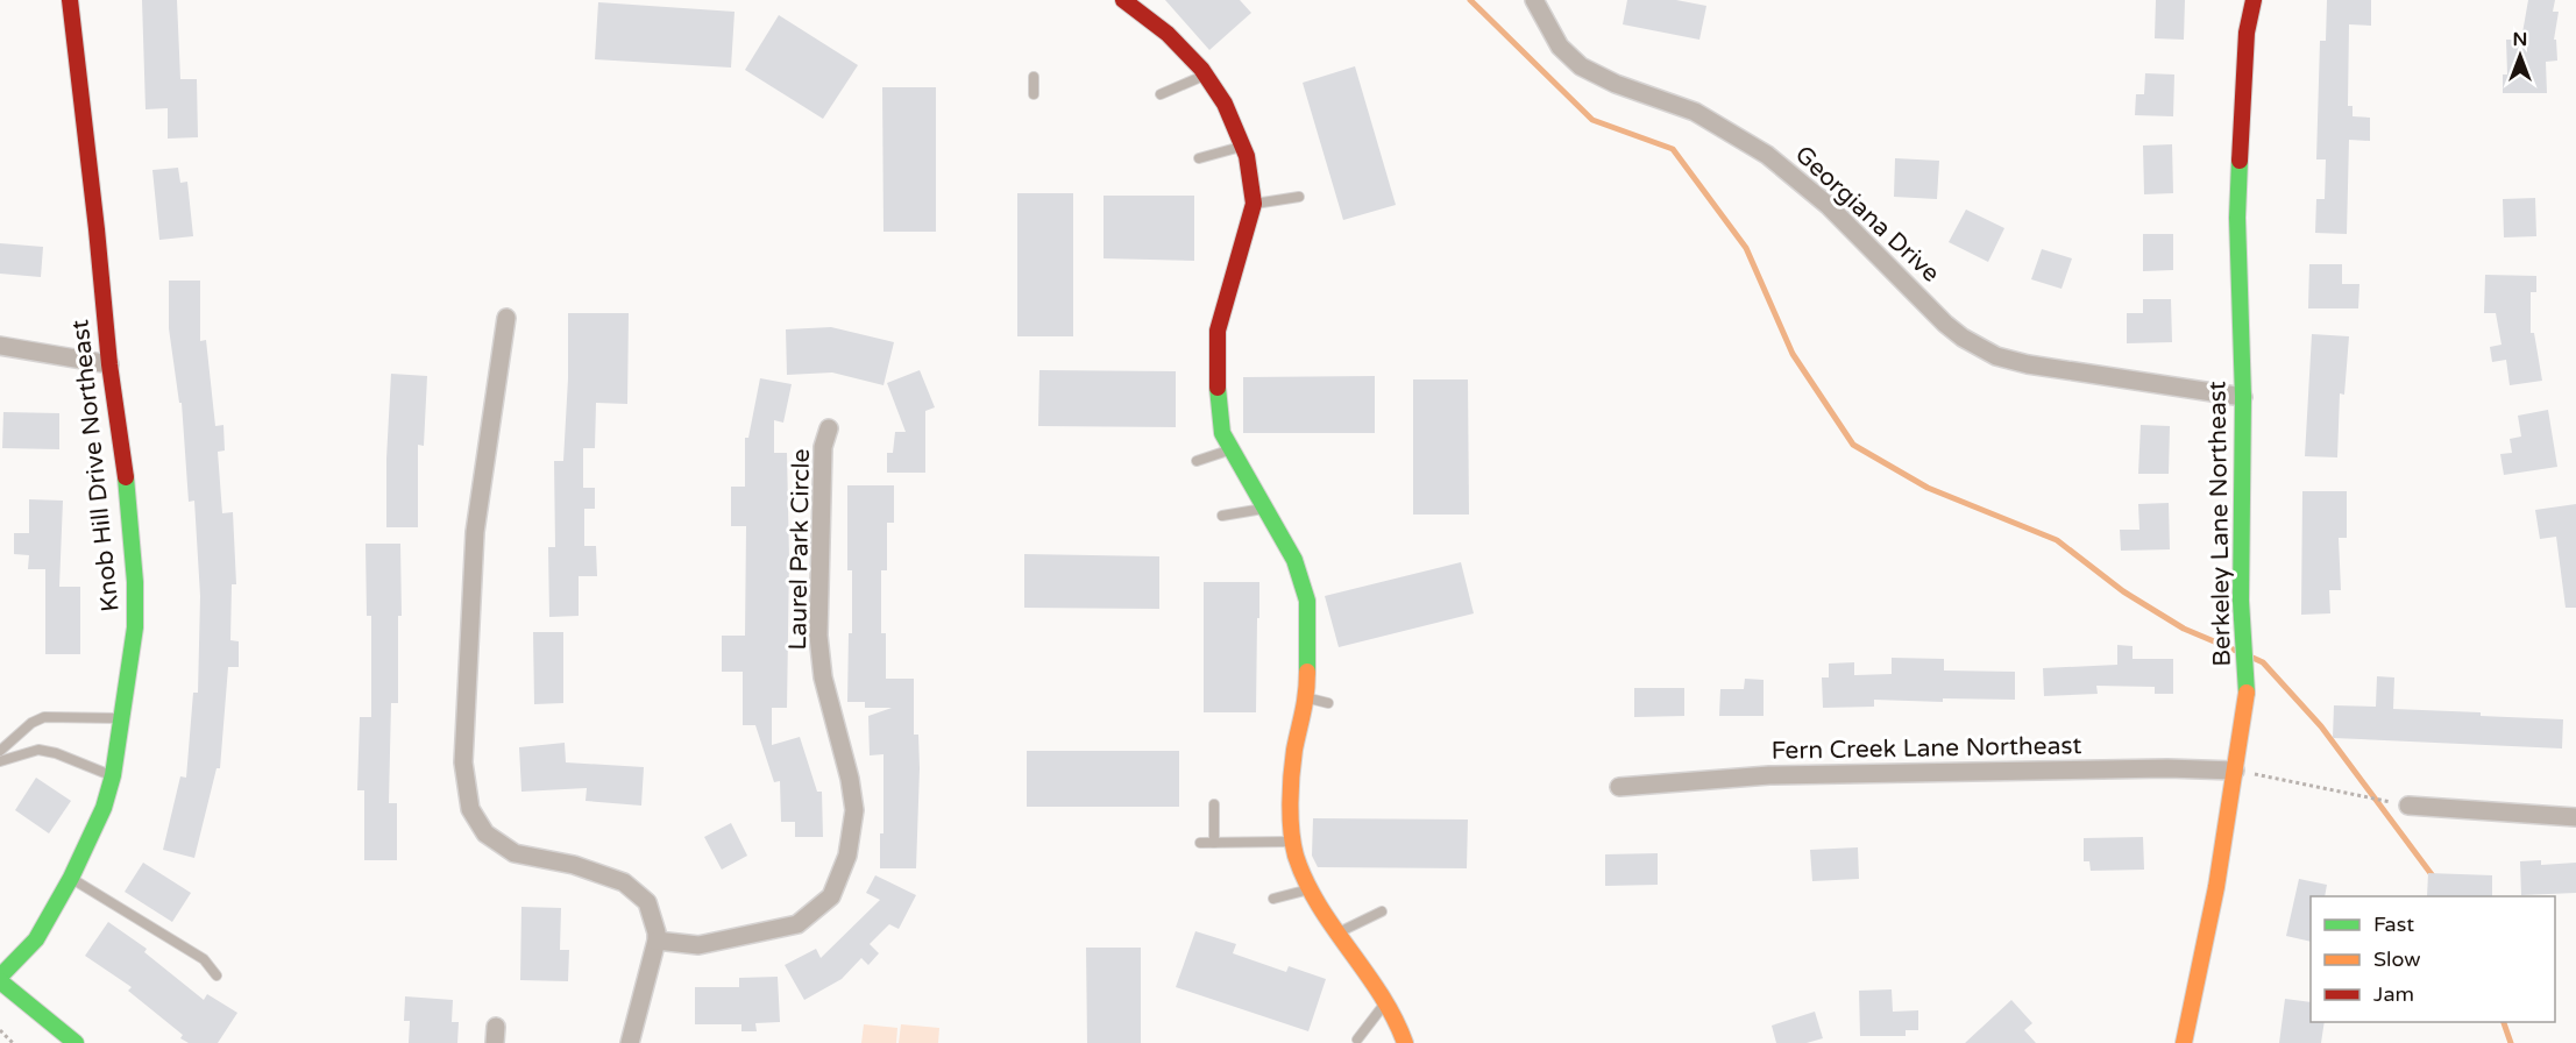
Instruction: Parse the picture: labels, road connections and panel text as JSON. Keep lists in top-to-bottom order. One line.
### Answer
{"streets":{"street":["Georgiana Drive","Knob Hill Drive Northeast","Berkeley Lane Northeast","Laurel Park Circle","Fern Creek Lane Northeast"]},"crossings":[["Georgiana Drive","Berkeley Lane Northeast"],["Berkeley Lane Northeast","Fern Creek Lane Northeast"]],"legend":["Fast","Slow","Jam"],"north":"top"}
